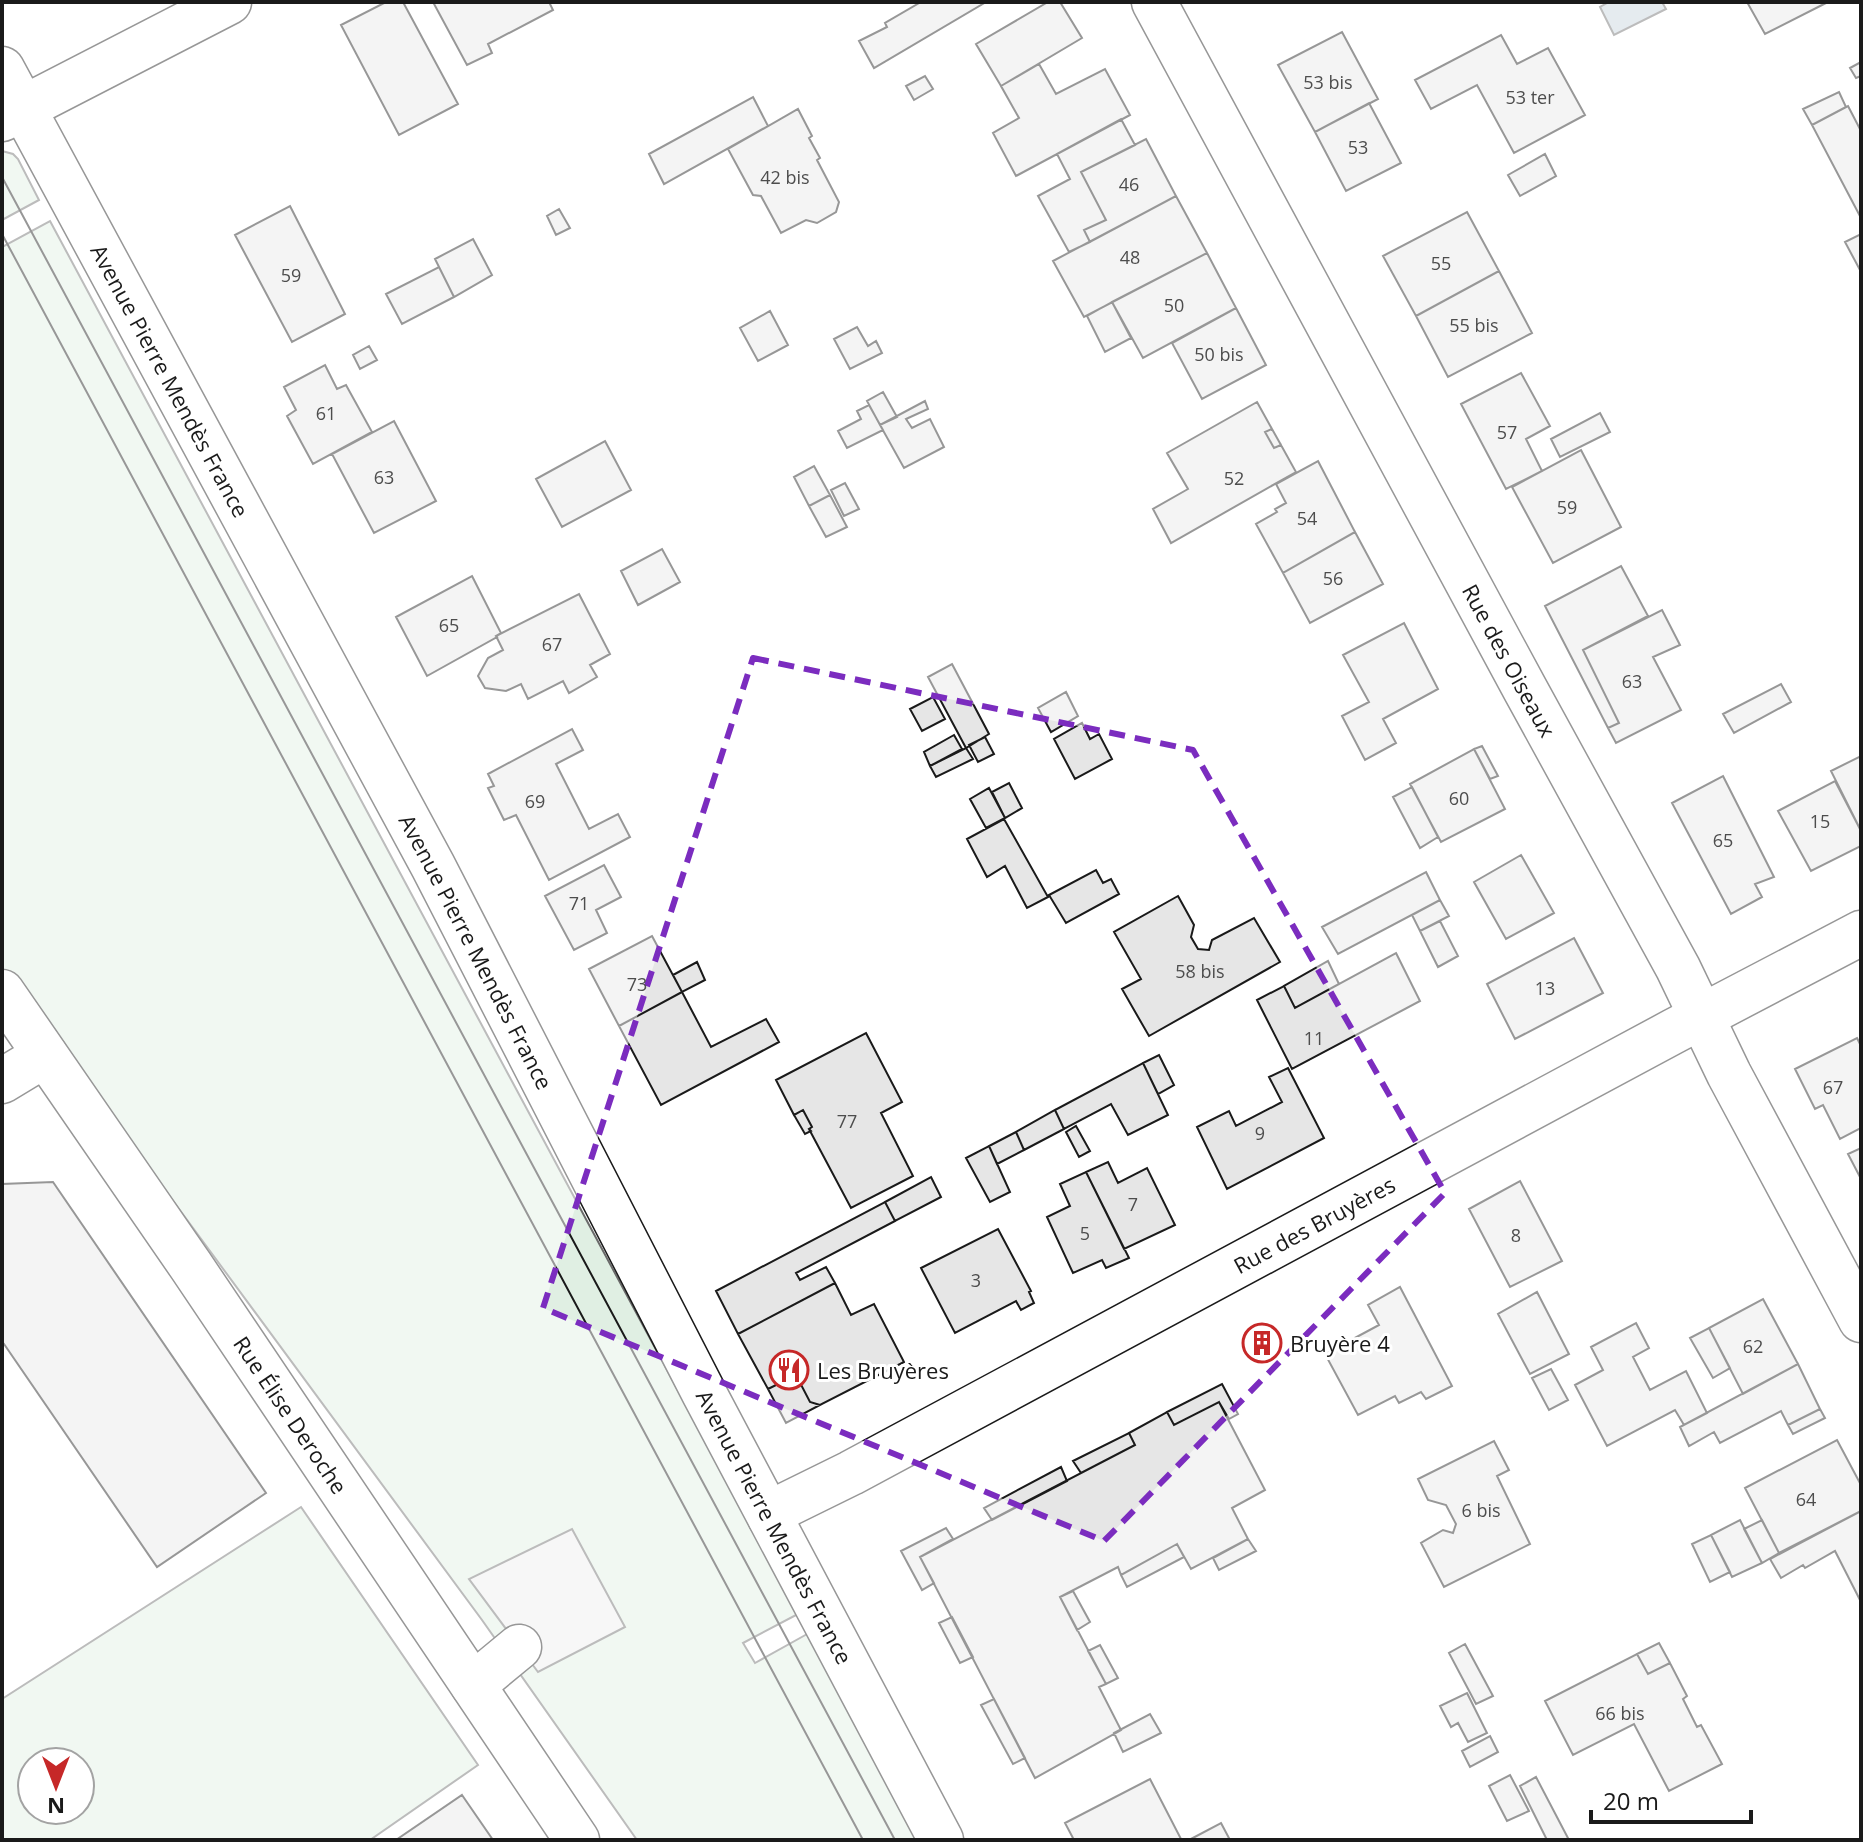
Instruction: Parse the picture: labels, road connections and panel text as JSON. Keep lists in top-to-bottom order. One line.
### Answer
{"streets":{"street":["Avenue Pierre Mendès France","Rue des Oiseaux","Rue des Bruyères","Rue Élise Deroche"]},"crossings":[["Avenue Pierre Mendès France","Rue des Bruyères"],["Rue des Oiseaux","Rue des Bruyères"]],"places":{"building":["Bruyère 4"],"restaurant":["Les Bruyères"]},"house_numbers":["53 bis","53 ter","53","42 bis","46","48","55","59","50","55 bis","50 bis","61","57","63","52","59","54","56","65","67","63","60","69","15","65","71","58 bis","73","13","11","67","77","9","7","5","8","3","62","64","6 bis","66 bis"],"scale_bar":"20 m","north":"bottom"}
